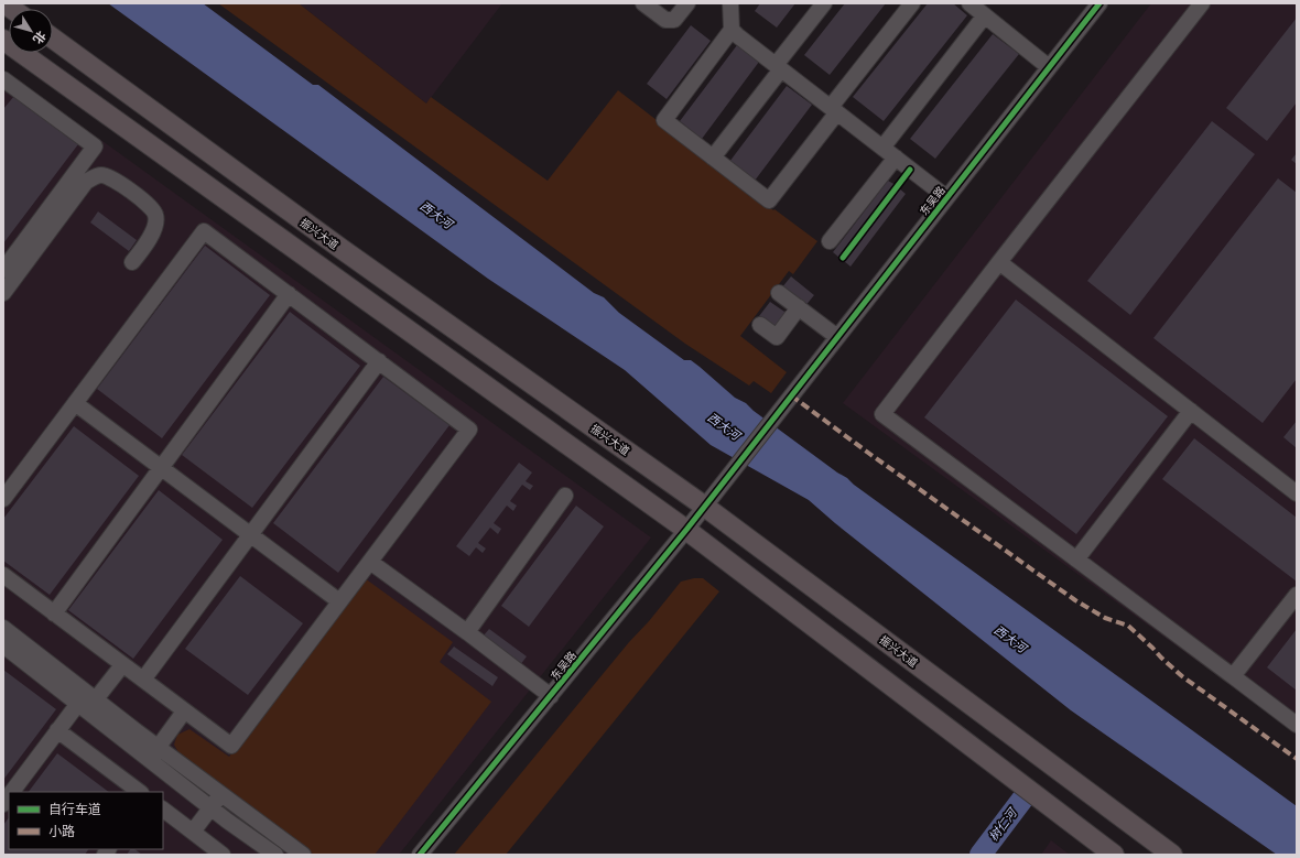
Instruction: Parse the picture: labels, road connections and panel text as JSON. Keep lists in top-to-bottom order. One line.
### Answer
{"streets":{"main road":["振兴大道"],"street":["东吴路"]},"crossings":[["东吴路","振兴大道"]],"water":["西大河","树仁河"],"legend":["自行车道","小路"],"north":"bottom right"}
